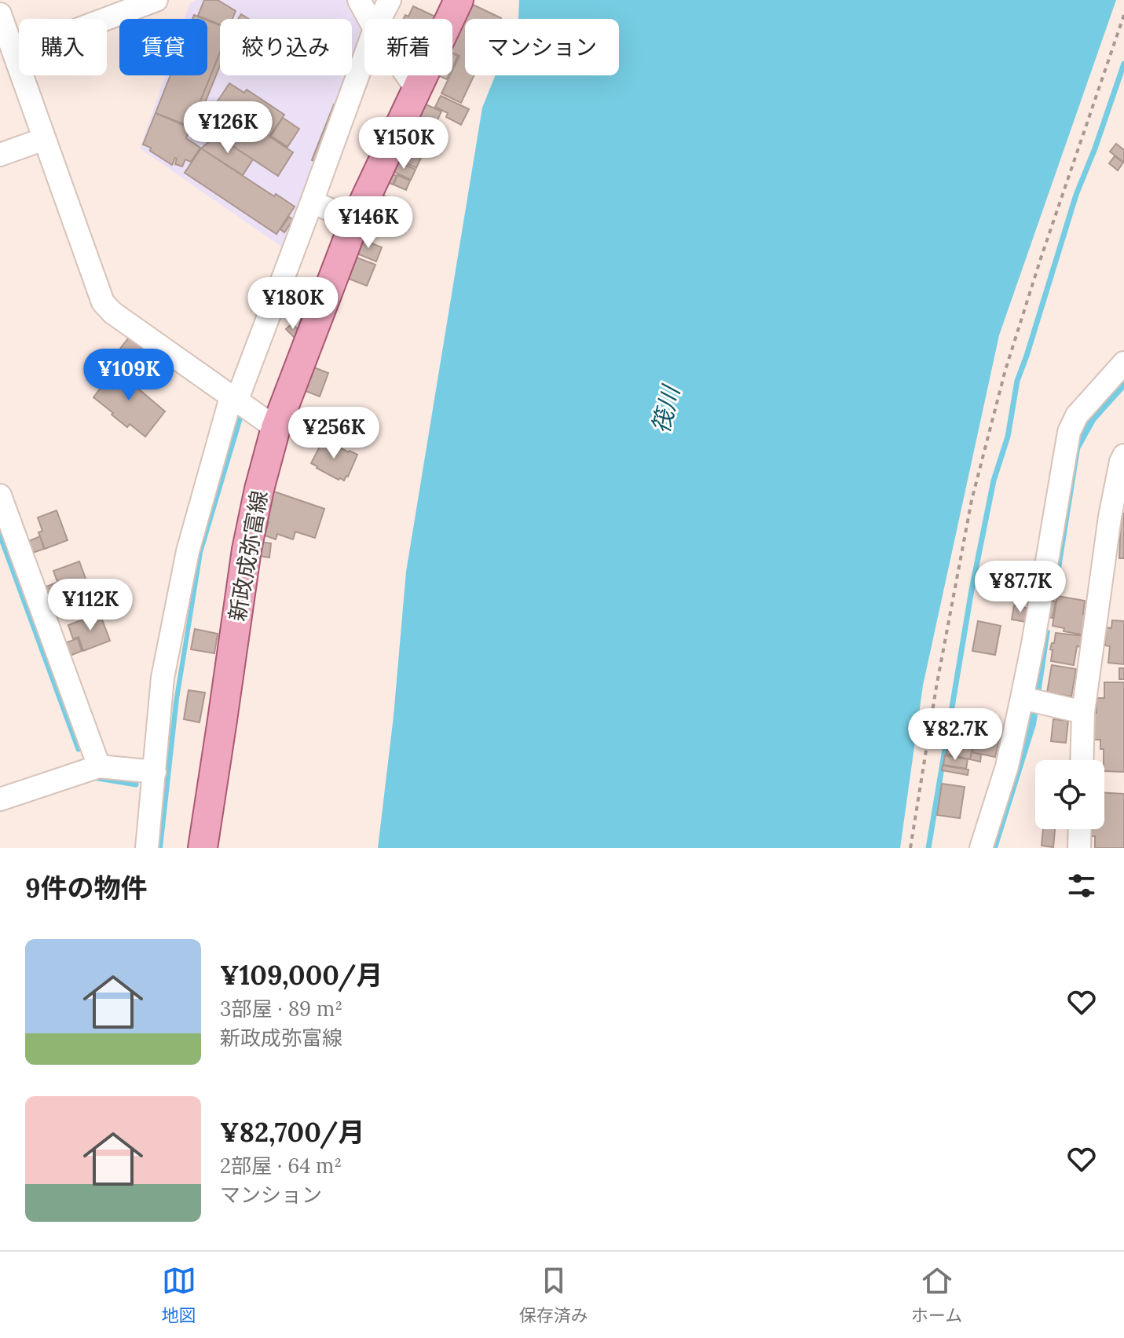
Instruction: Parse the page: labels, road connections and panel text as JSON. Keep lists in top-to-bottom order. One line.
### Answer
{"streets":{"main road":["新政成弥富線"]},"water":["筏川"],"page":{"chip":["購入","賃貸","絞り込み","新着","マンション"],"price":["¥126K","¥150K","¥146K","¥180K","¥109K","¥256K","¥87.7K","¥112K","¥82.7K"],"heading":"9件の物件","list":[{"name":"¥109,000/月","note":"3部屋 · 89 m² · 新政成弥富線"},{"name":"¥82,700/月","note":"2部屋 · 64 m² · マンション"}],"tabs":["地図","保存済み","ホーム"]}}
